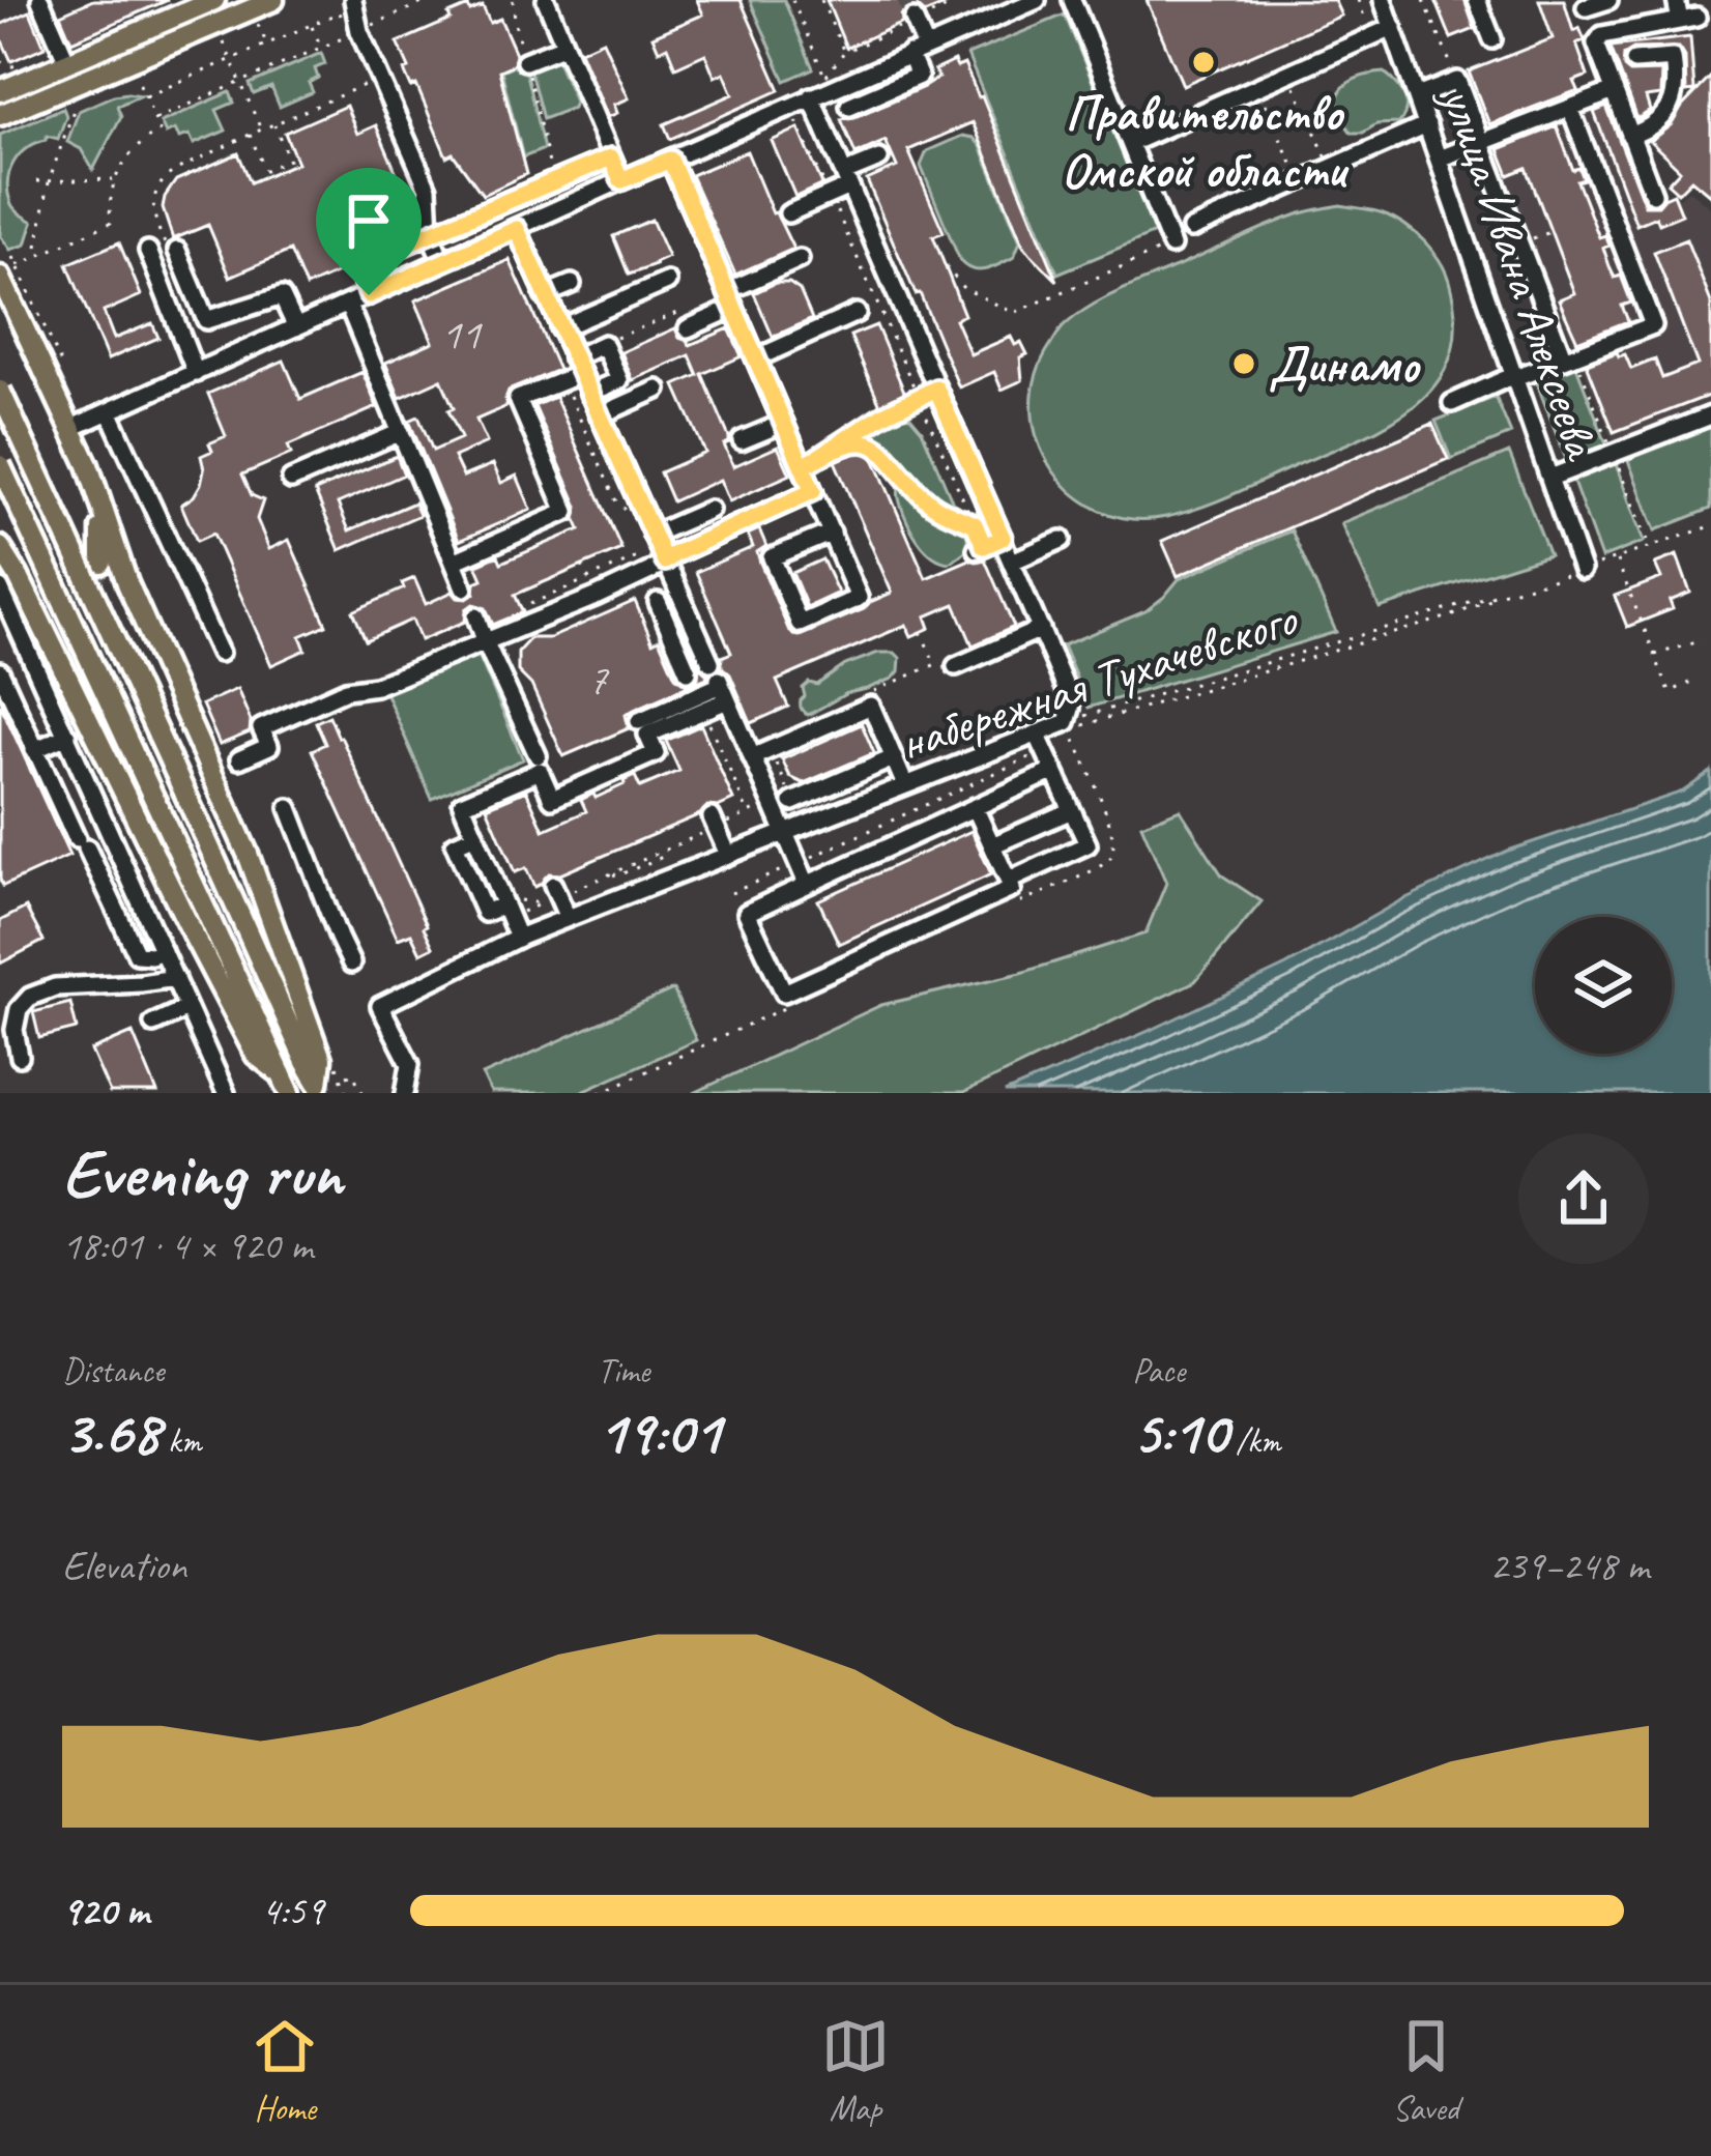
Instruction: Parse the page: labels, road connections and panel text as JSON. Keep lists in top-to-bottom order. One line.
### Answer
{"streets":{"street":["улица Ивана Алексеева","набережная Тухачевского"]},"crossings":[["улица Ивана Алексеева","набережная Тухачевского"]],"places":["Правительство Омской области","Динамо"],"house_numbers":["11","7"],"page":{"heading":["Evening run","18:01 · 4 × 920 m"],"stats":[["Distance","3.68 km"],["Time","19:01"],["Pace","5:10 /km"]],"chart":["Elevation","239–248 m"],"list":[{"name":"920 m","note":"4:59"}],"tabs":["Home","Map","Saved"]}}
